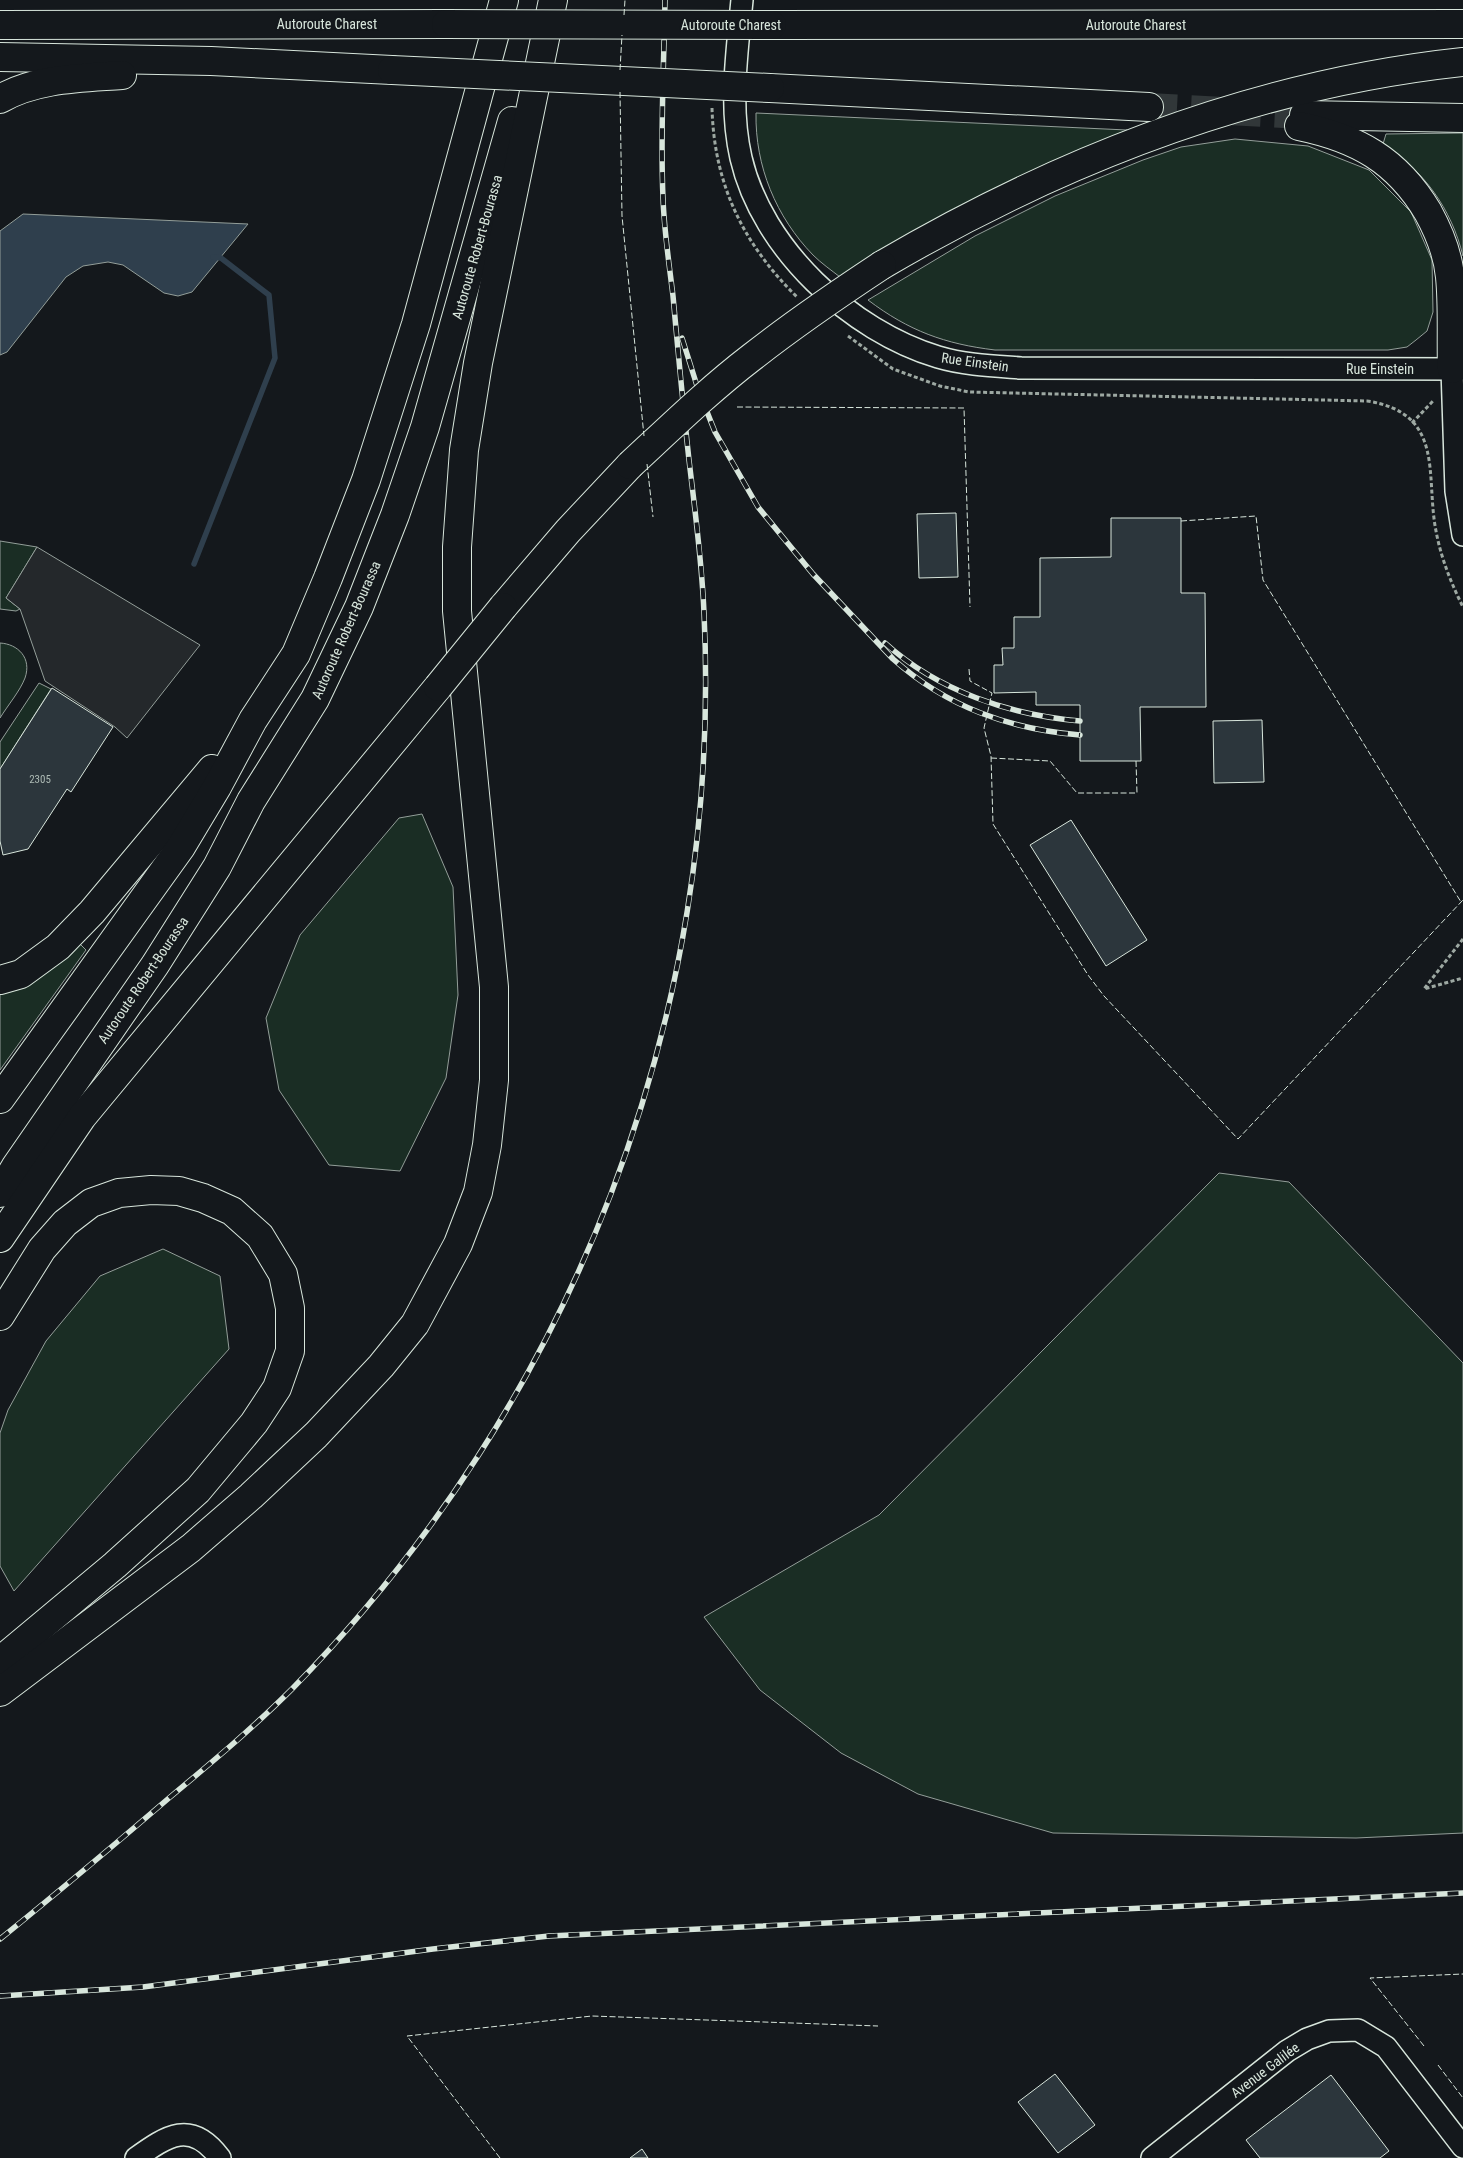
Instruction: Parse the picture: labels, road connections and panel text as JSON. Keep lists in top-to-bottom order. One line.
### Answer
{"streets":{"highway":["Autoroute Charest","Autoroute Robert-Bourassa"],"street":["Rue Einstein","Avenue Galilée"]},"house_numbers":["2305"]}
